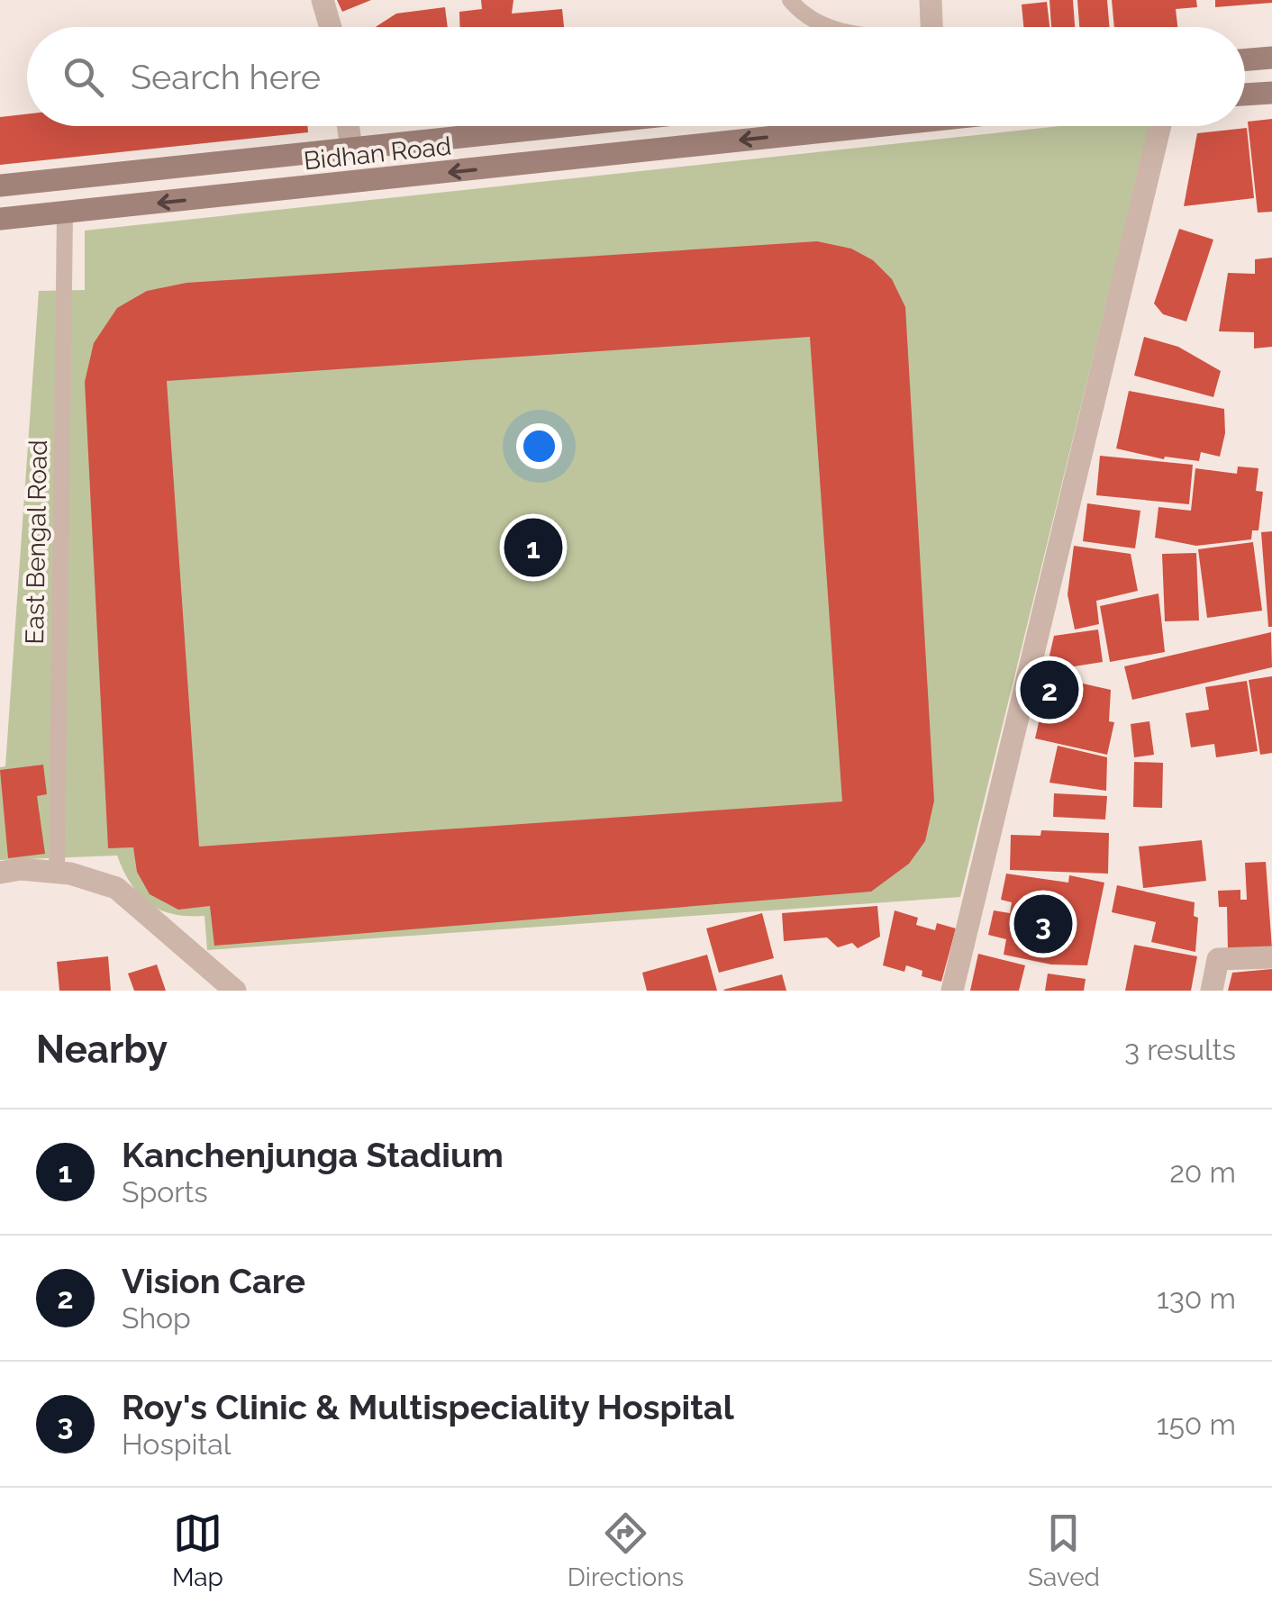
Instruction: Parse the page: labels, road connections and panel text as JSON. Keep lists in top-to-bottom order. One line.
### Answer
{"streets":{"main road":["Bidhan Road"],"lane":["East Bengal Road"]},"crossings":[["Bidhan Road","East Bengal Road"]],"page":{"search":"Search here","pins":["1","2","3"],"heading":["Nearby","3 results"],"list":[{"mark":"1","name":"Kanchenjunga Stadium","note":"Sports","value":"20 m"},{"mark":"2","name":"Vision Care","note":"Shop","value":"130 m"},{"mark":"3","name":"Roy's Clinic & Multispeciality Hospital","note":"Hospital","value":"150 m"}],"nav":["Map","Directions","Saved"]}}
